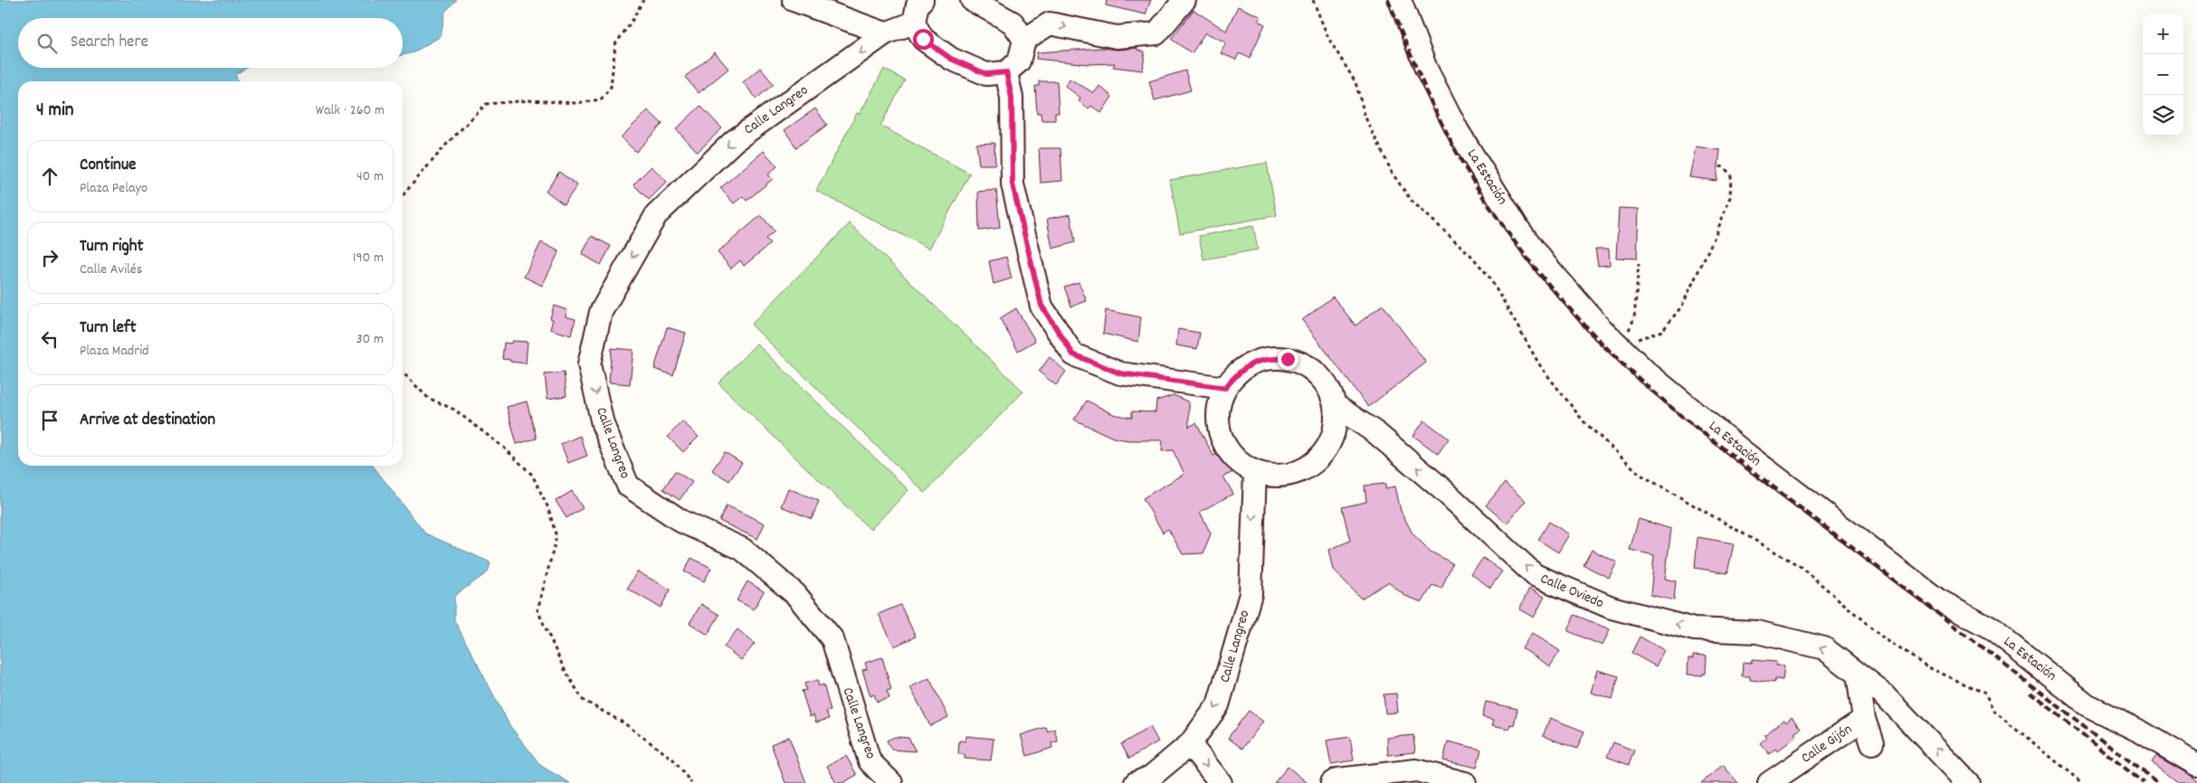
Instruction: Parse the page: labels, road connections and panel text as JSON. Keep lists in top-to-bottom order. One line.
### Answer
{"streets":{"street":["Calle Langreo","La Estación","Calle Oviedo","Calle Gijón"]},"crossings":[["Calle Langreo","Calle Oviedo"]],"one_way":["Calle Oviedo"],"page":{"map_buttons":["+","−"],"search":"Search here","heading":["4 min","Walk · 260 m"],"list":[["Continue","Plaza Pelayo","40 m"],["Turn right","Calle Avilés","190 m"],["Turn left","Plaza Madrid","30 m"],"Arrive at destination"]}}
